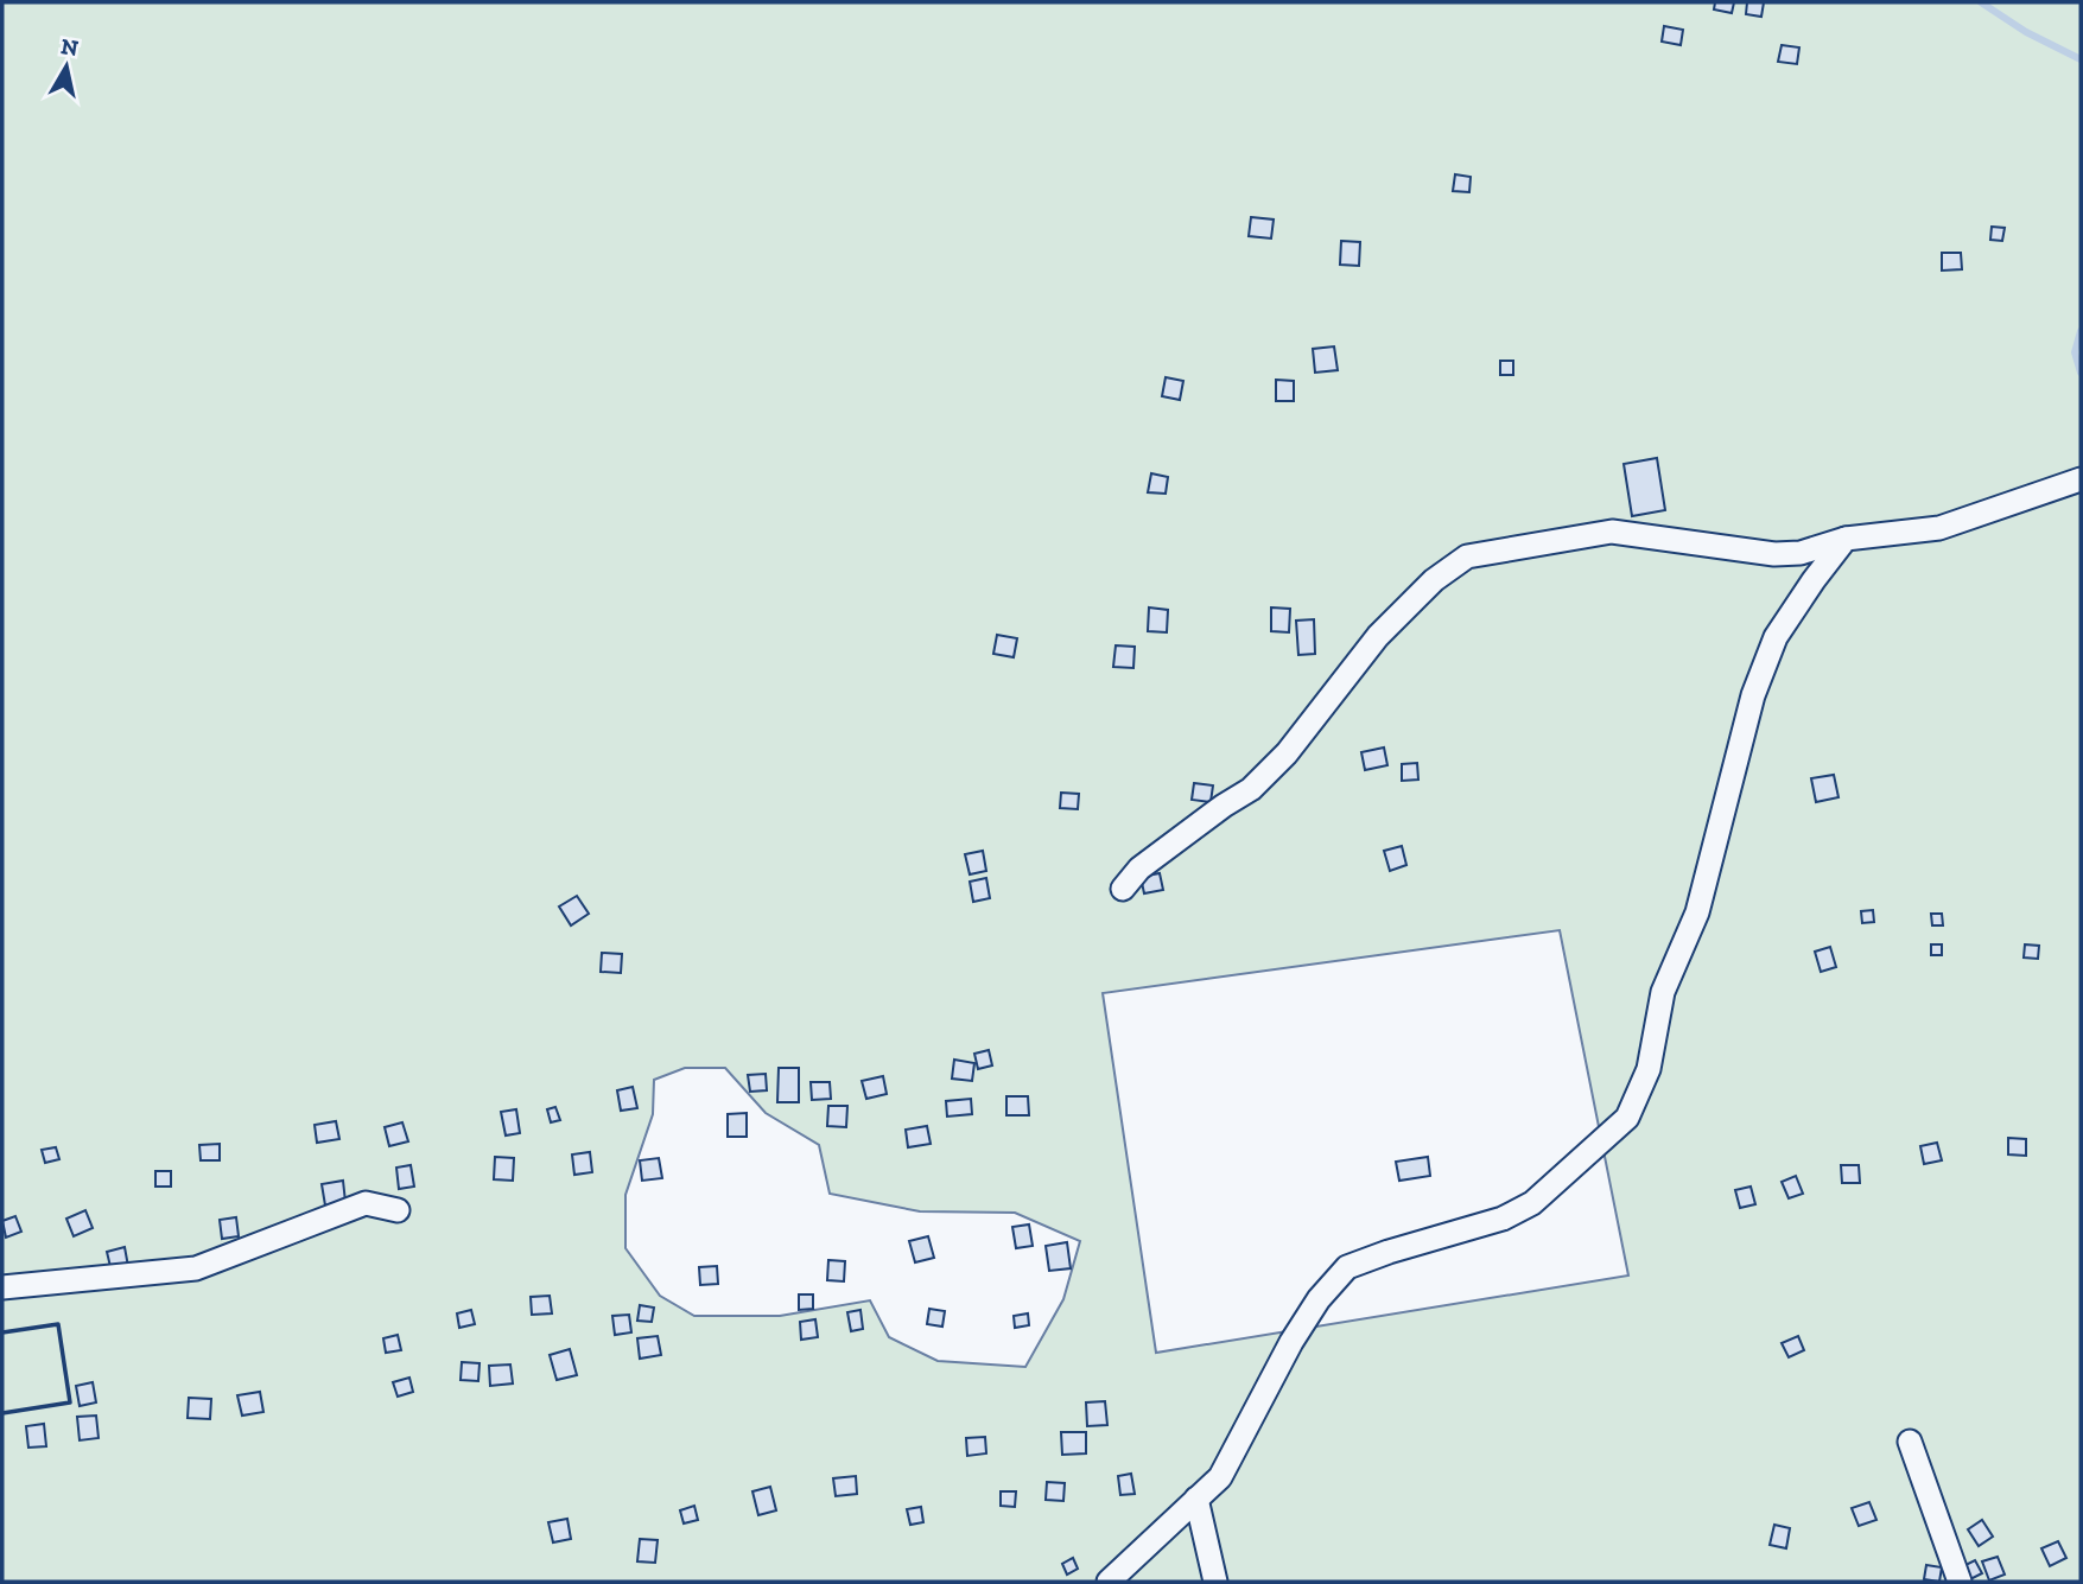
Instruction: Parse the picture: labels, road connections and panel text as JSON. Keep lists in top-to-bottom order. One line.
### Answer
{"north":"top"}
